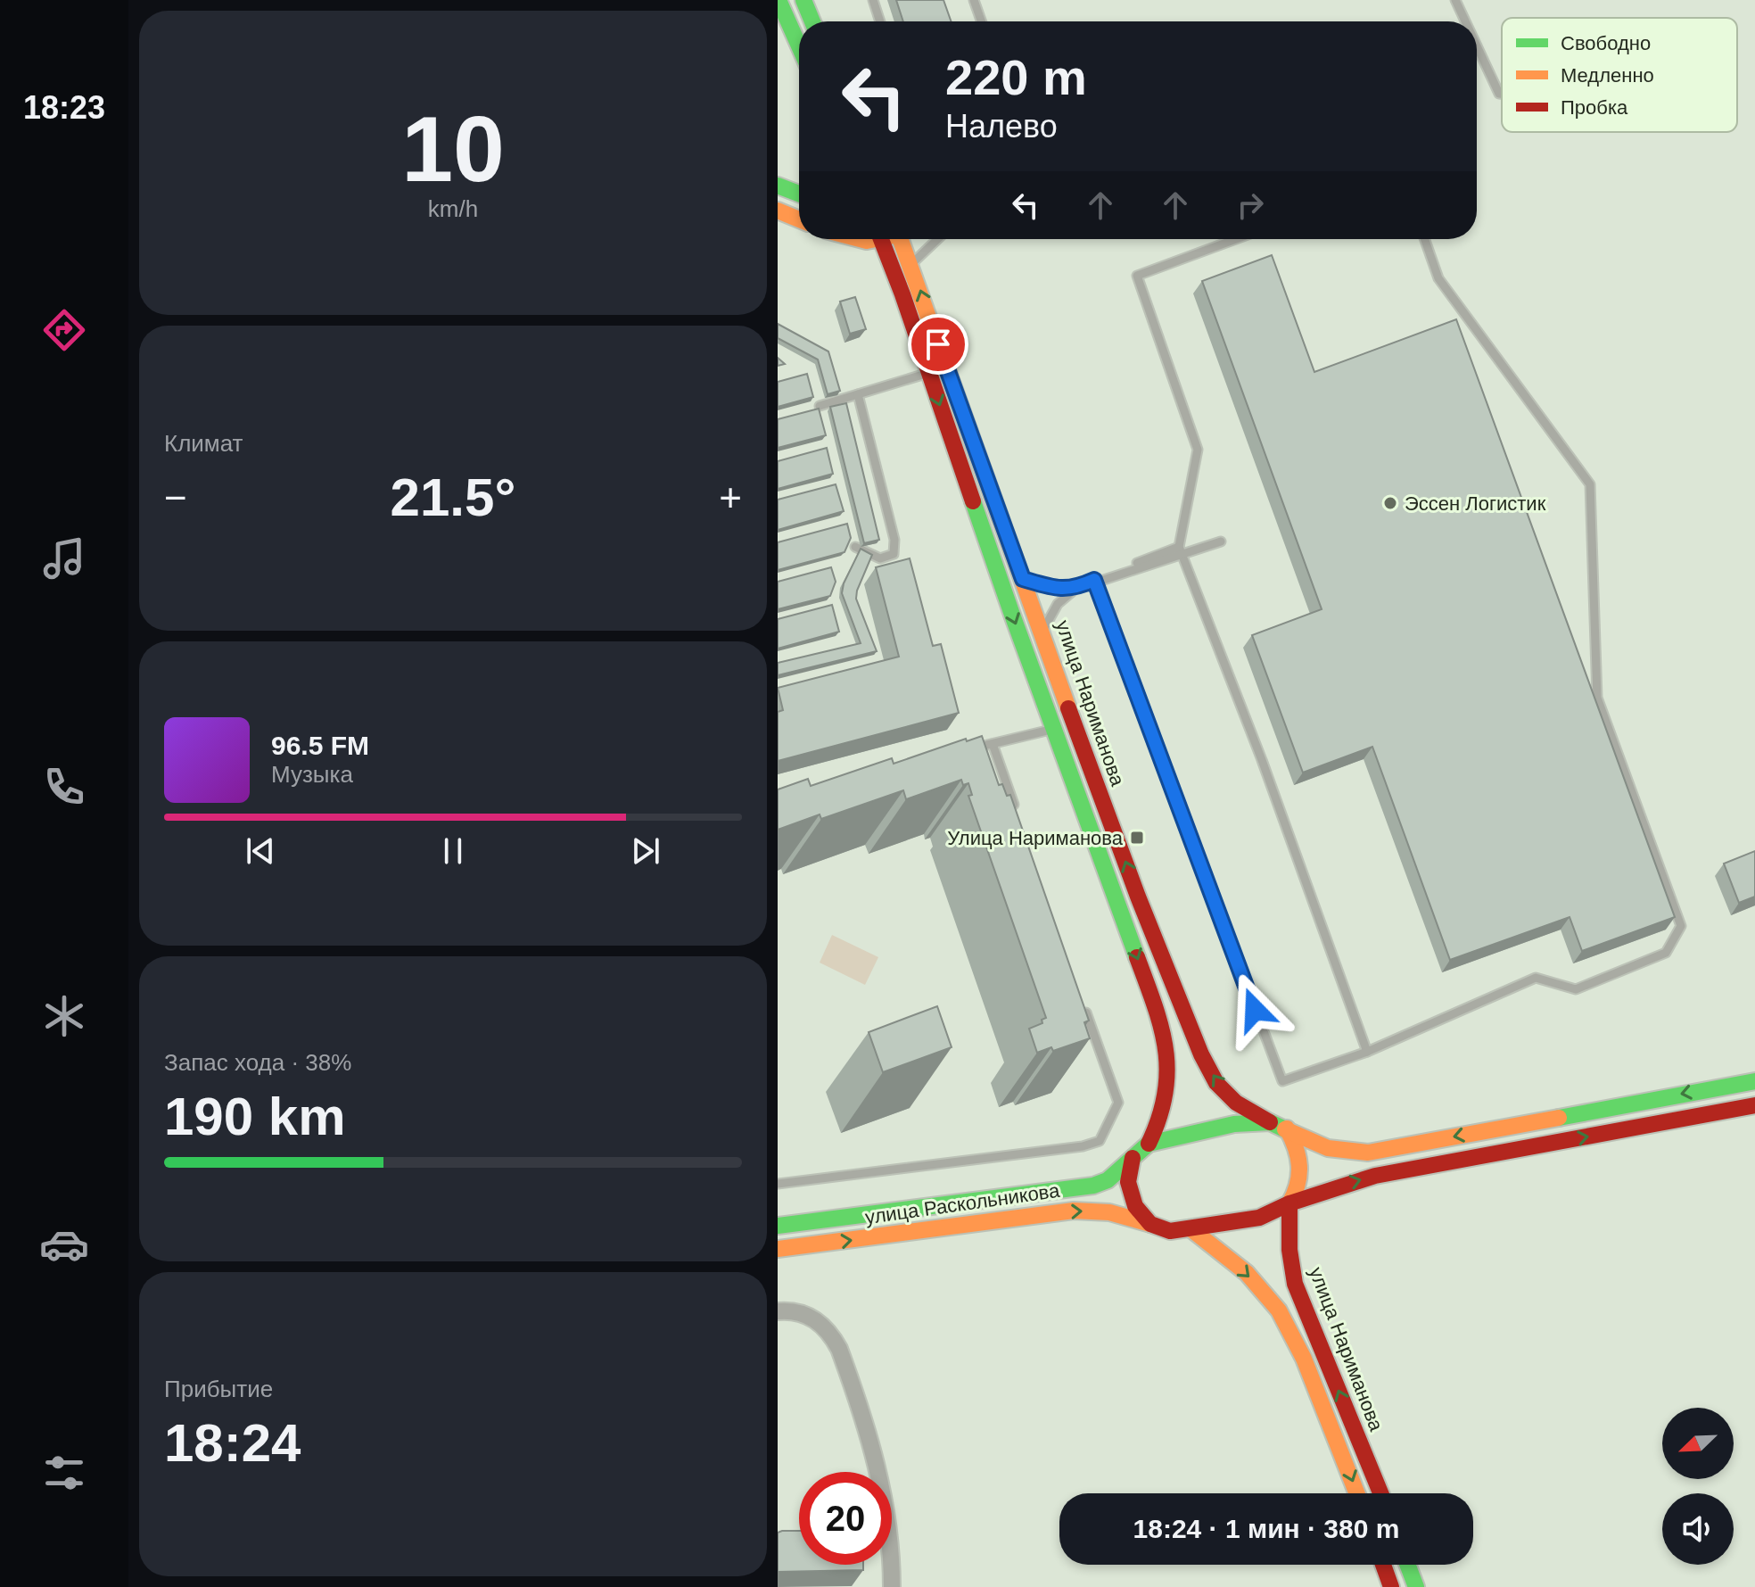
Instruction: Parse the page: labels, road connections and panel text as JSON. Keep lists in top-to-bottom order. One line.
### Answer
{"streets":{"main road":["улица Нариманова","улица Раскольникова"]},"crossings":[["улица Нариманова","улица Раскольникова"]],"places":{"other":["Эссен Логистик"],"transit":["Улица Нариманова"]},"legend":["Свободно","Медленно","Пробка"],"north":"bottom left","page":{"tabs":"18:23","tile":[["10","km/h"],"Климат",["Запас хода · 38%","190 km"],["Прибытие","18:24"]],"turn":["220 m","Налево"],"heat":["−","21.5°","+"],"song":["96.5 FM","Музыка"],"limit":"20","trip":"18:24 · 1 мин · 380 m"}}
